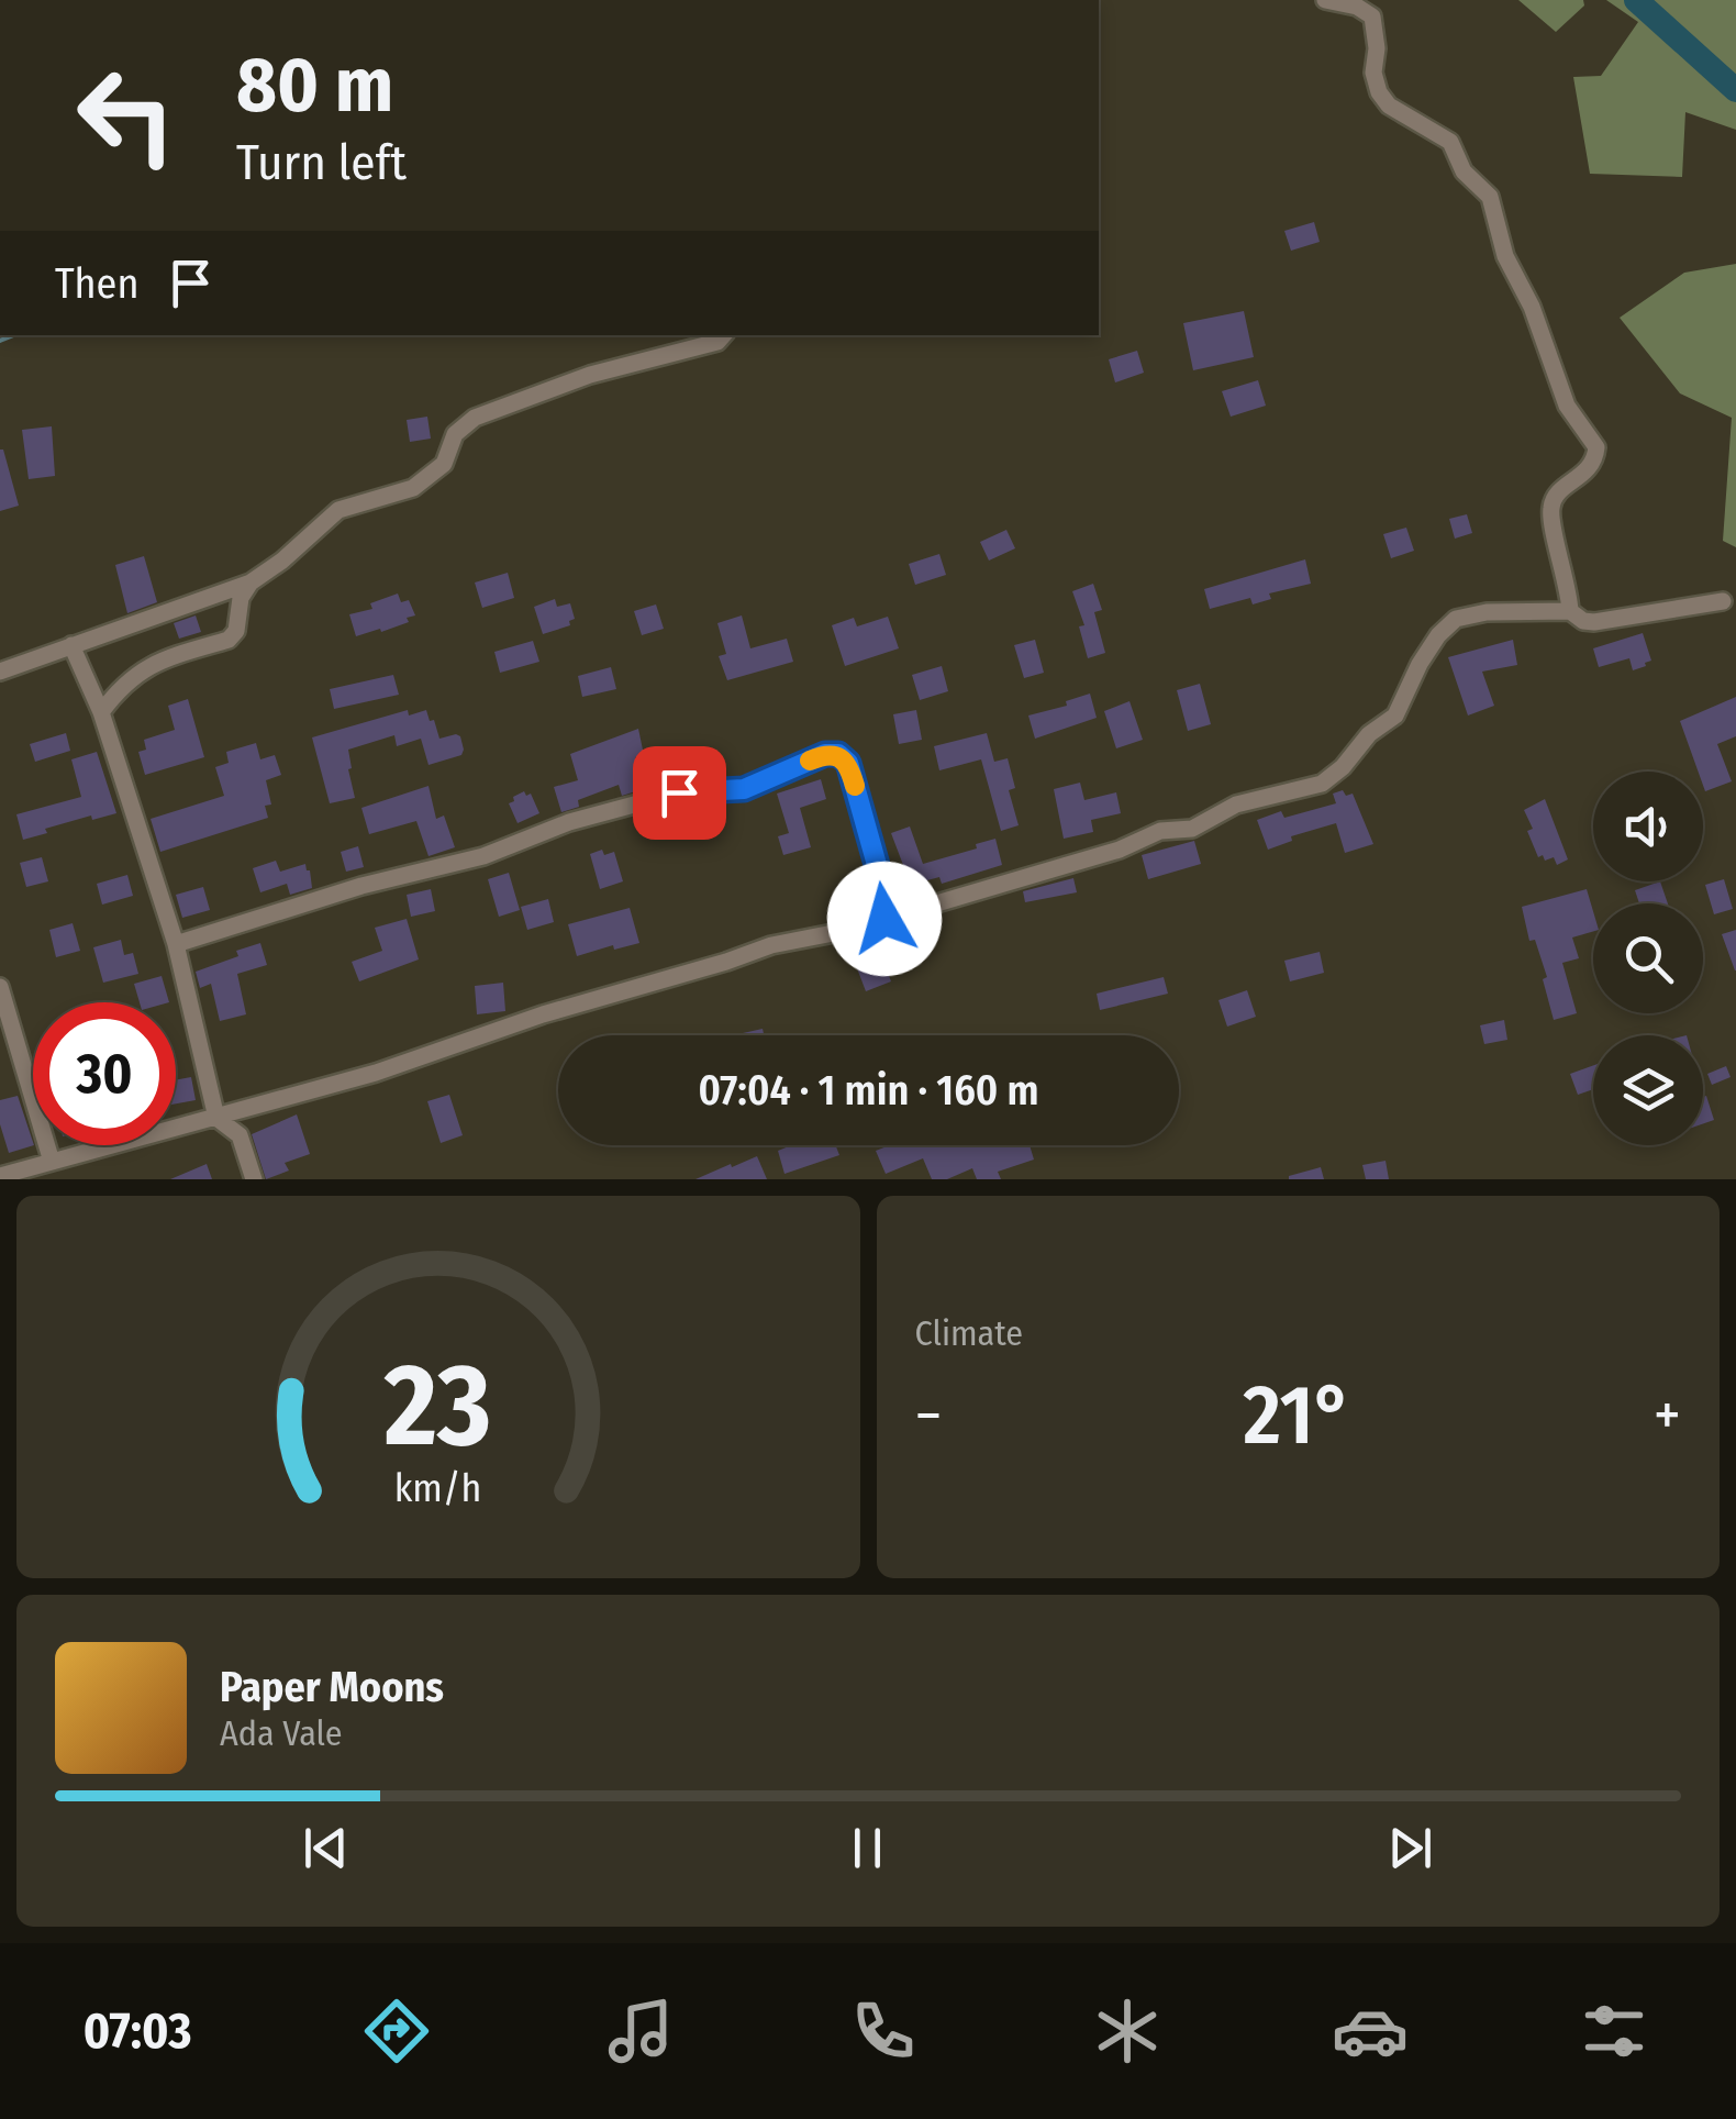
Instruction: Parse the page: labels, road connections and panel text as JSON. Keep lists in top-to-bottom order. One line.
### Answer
{"page":{"turn":["80 m","Turn left"],"then":"Then","limit":"30","trip":"07:04 · 1 min · 160 m","tile":"Climate","heat":["−","21°","+"],"song":["Paper Moons","Ada Vale"],"tabs":"07:03","gauge":["23","km/h"]}}
